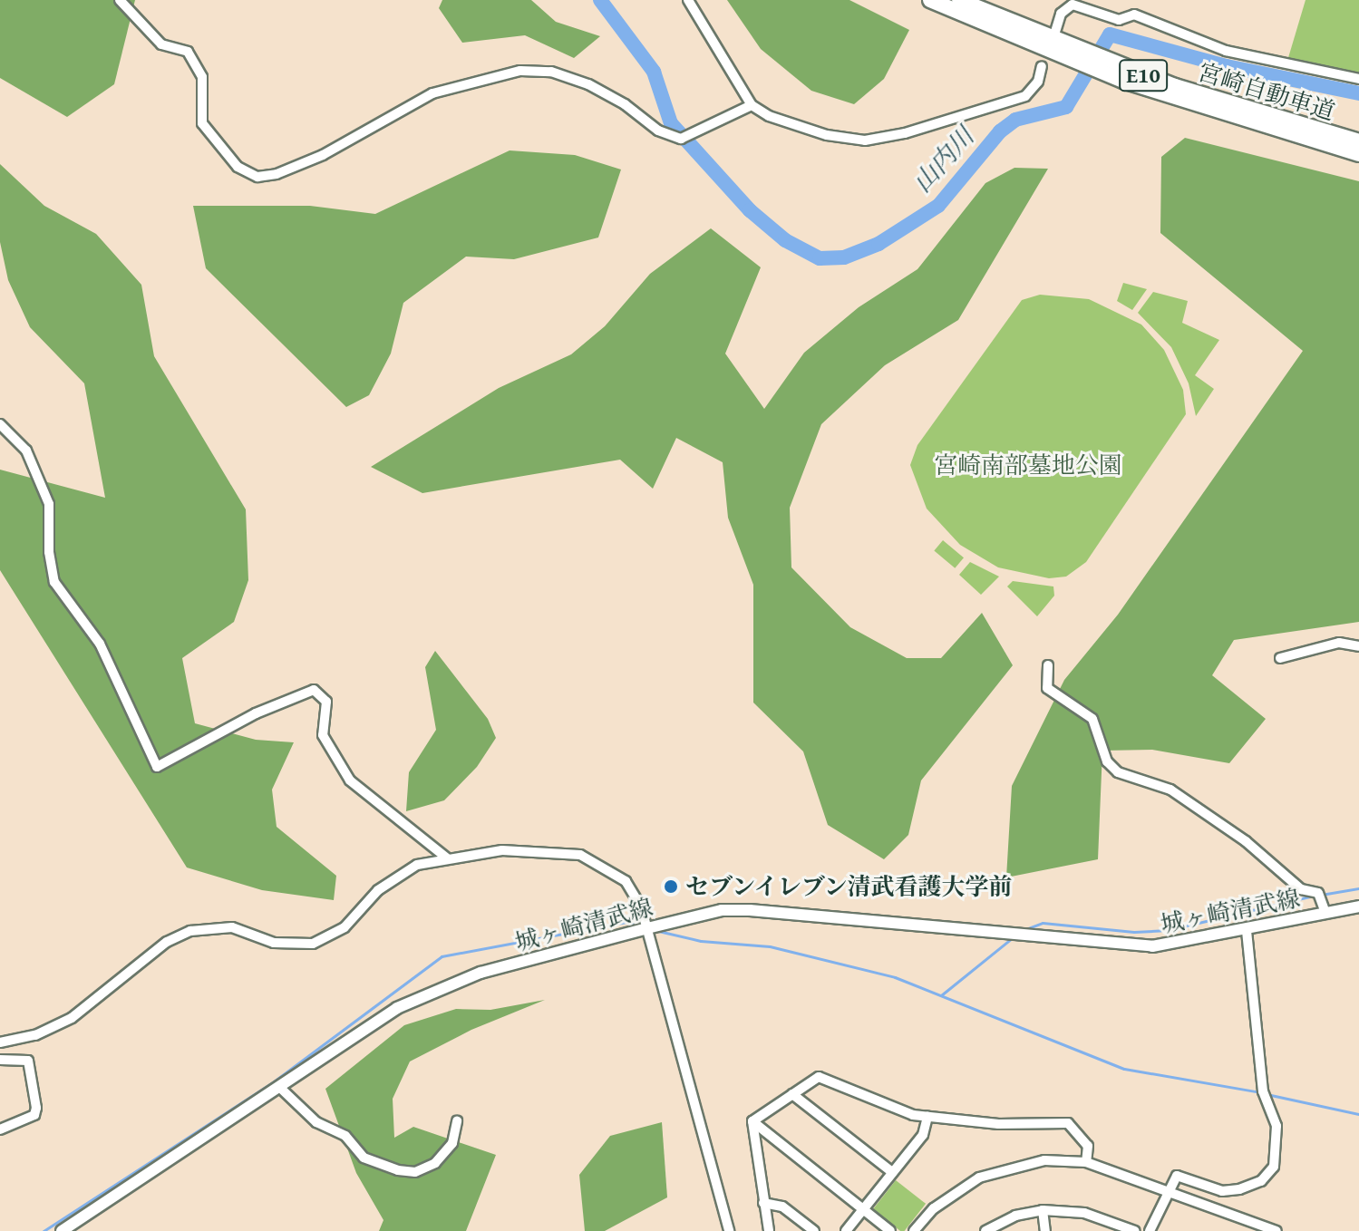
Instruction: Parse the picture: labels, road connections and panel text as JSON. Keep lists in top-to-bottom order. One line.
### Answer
{"streets":{"highway":["E10","宮崎自動車道"],"main road":["城ヶ崎清武線"]},"water":["山内川"],"parks":["宮崎南部墓地公園"],"places":["セブンイレブン清武看護大学前"]}
